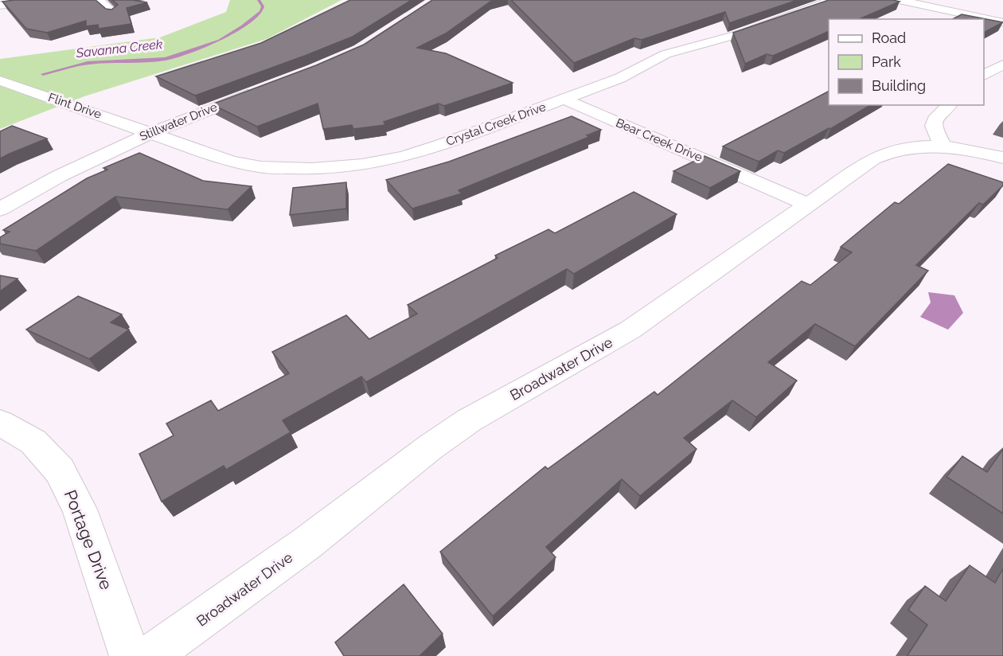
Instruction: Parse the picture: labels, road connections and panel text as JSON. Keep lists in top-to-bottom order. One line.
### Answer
{"streets":{"street":["Flint Drive","Stillwater Drive","Crystal Creek Drive","Bear Creek Drive","Broadwater Drive","Portage Drive"]},"crossings":[["Flint Drive","Stillwater Drive"],["Flint Drive","Crystal Creek Drive"],["Stillwater Drive","Crystal Creek Drive"],["Crystal Creek Drive","Bear Creek Drive"],["Bear Creek Drive","Broadwater Drive"]],"water":["Savanna Creek"],"legend":["Road","Park","Building"]}
